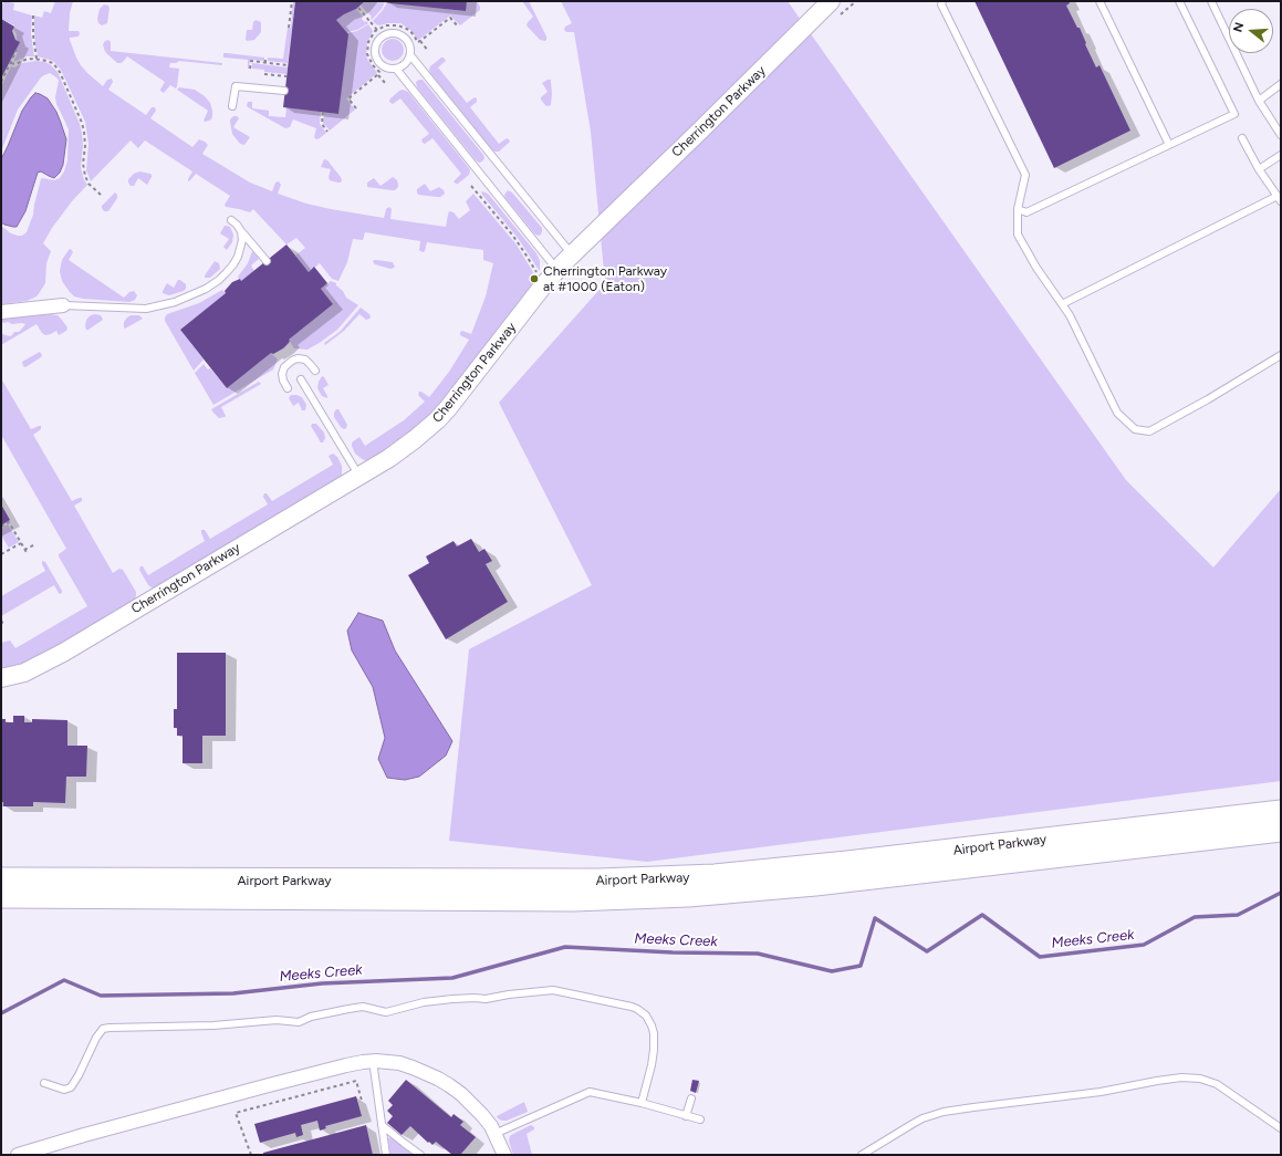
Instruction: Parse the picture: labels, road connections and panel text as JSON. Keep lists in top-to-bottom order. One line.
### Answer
{"streets":{"highway":["Airport Parkway"],"street":["Cherrington Parkway"]},"water":["Meeks Creek"],"places":["Cherrington Parkway at #1000 (Eaton)"],"north":"left"}
